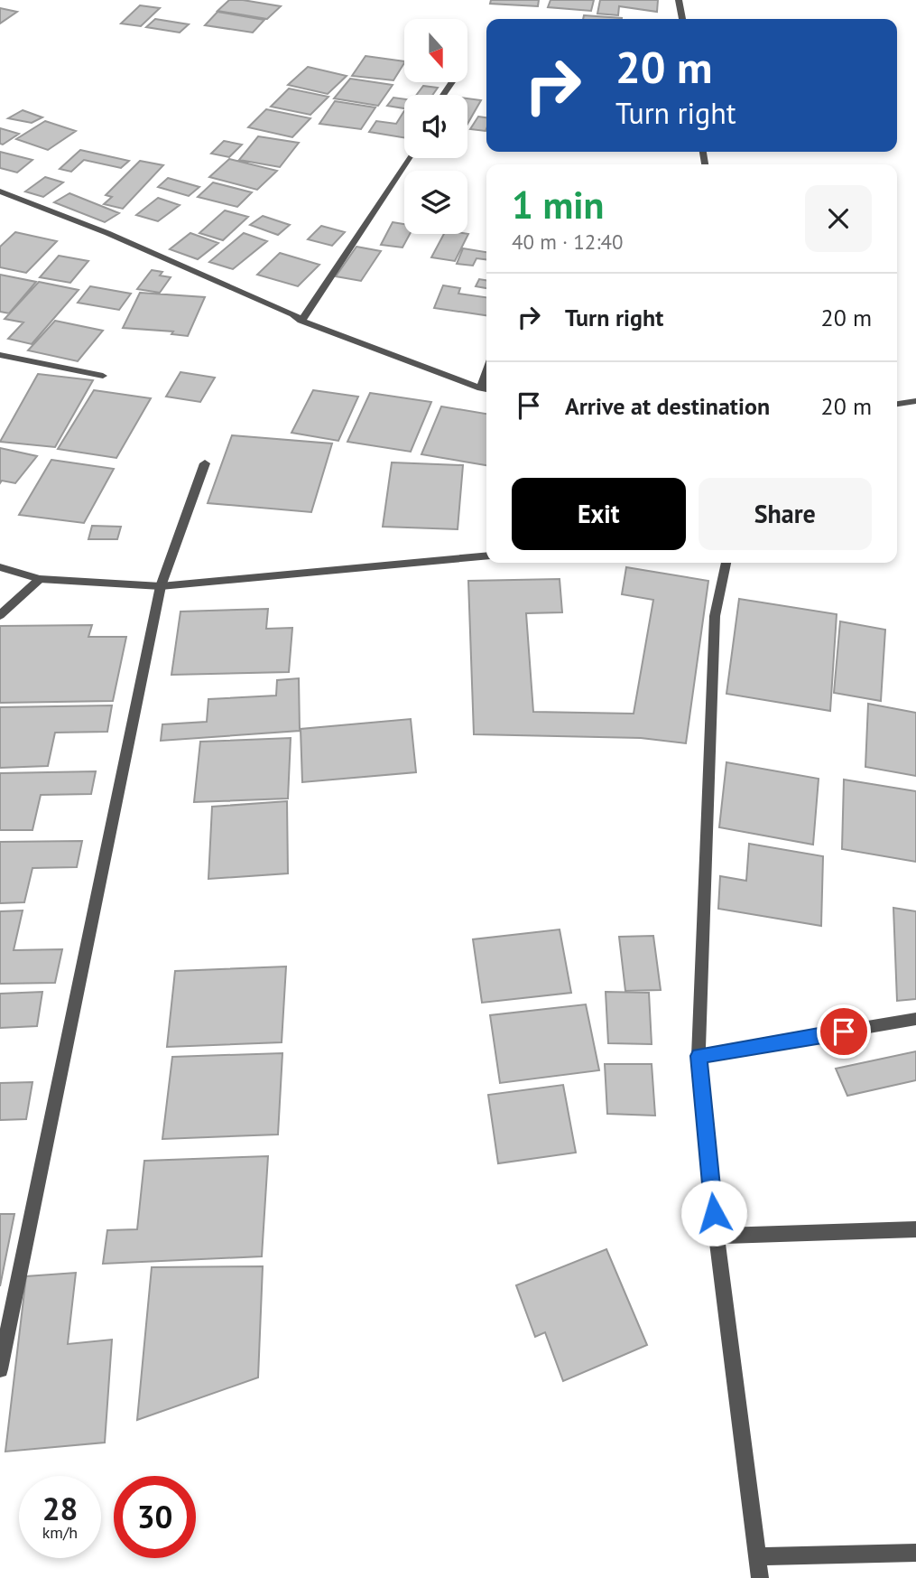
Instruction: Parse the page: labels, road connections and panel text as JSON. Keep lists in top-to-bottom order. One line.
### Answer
{"north":"bottom","page":{"turn":["20 m","Turn right"],"heading":["1 min","40 m · 12:40"],"list":[{"name":"Turn right","value":"20 m"},{"name":"Arrive at destination","value":"20 m"}],"buttons":["Exit","Share"],"speed":"28 km/h","limit":"30"}}
